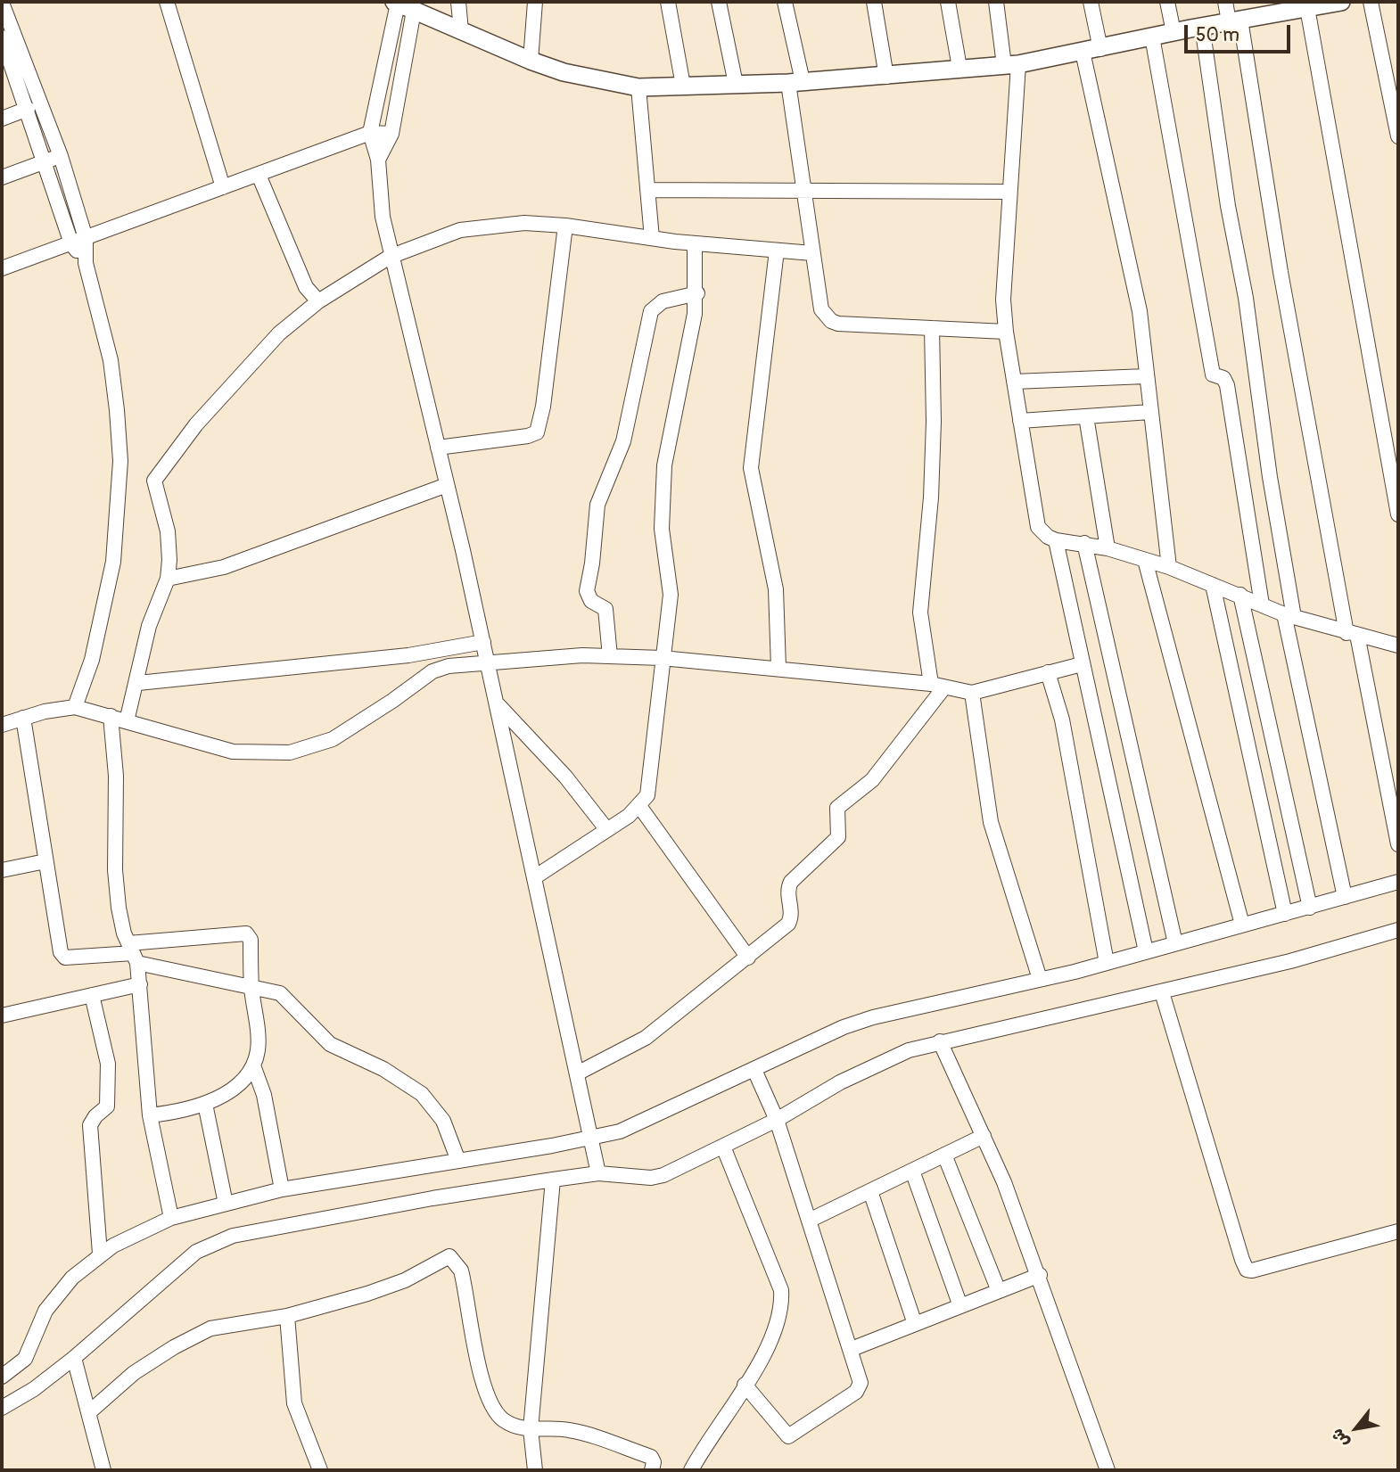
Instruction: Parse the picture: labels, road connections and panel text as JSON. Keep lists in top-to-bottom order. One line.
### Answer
{"scale_bar":"50 m","north":"bottom left"}
